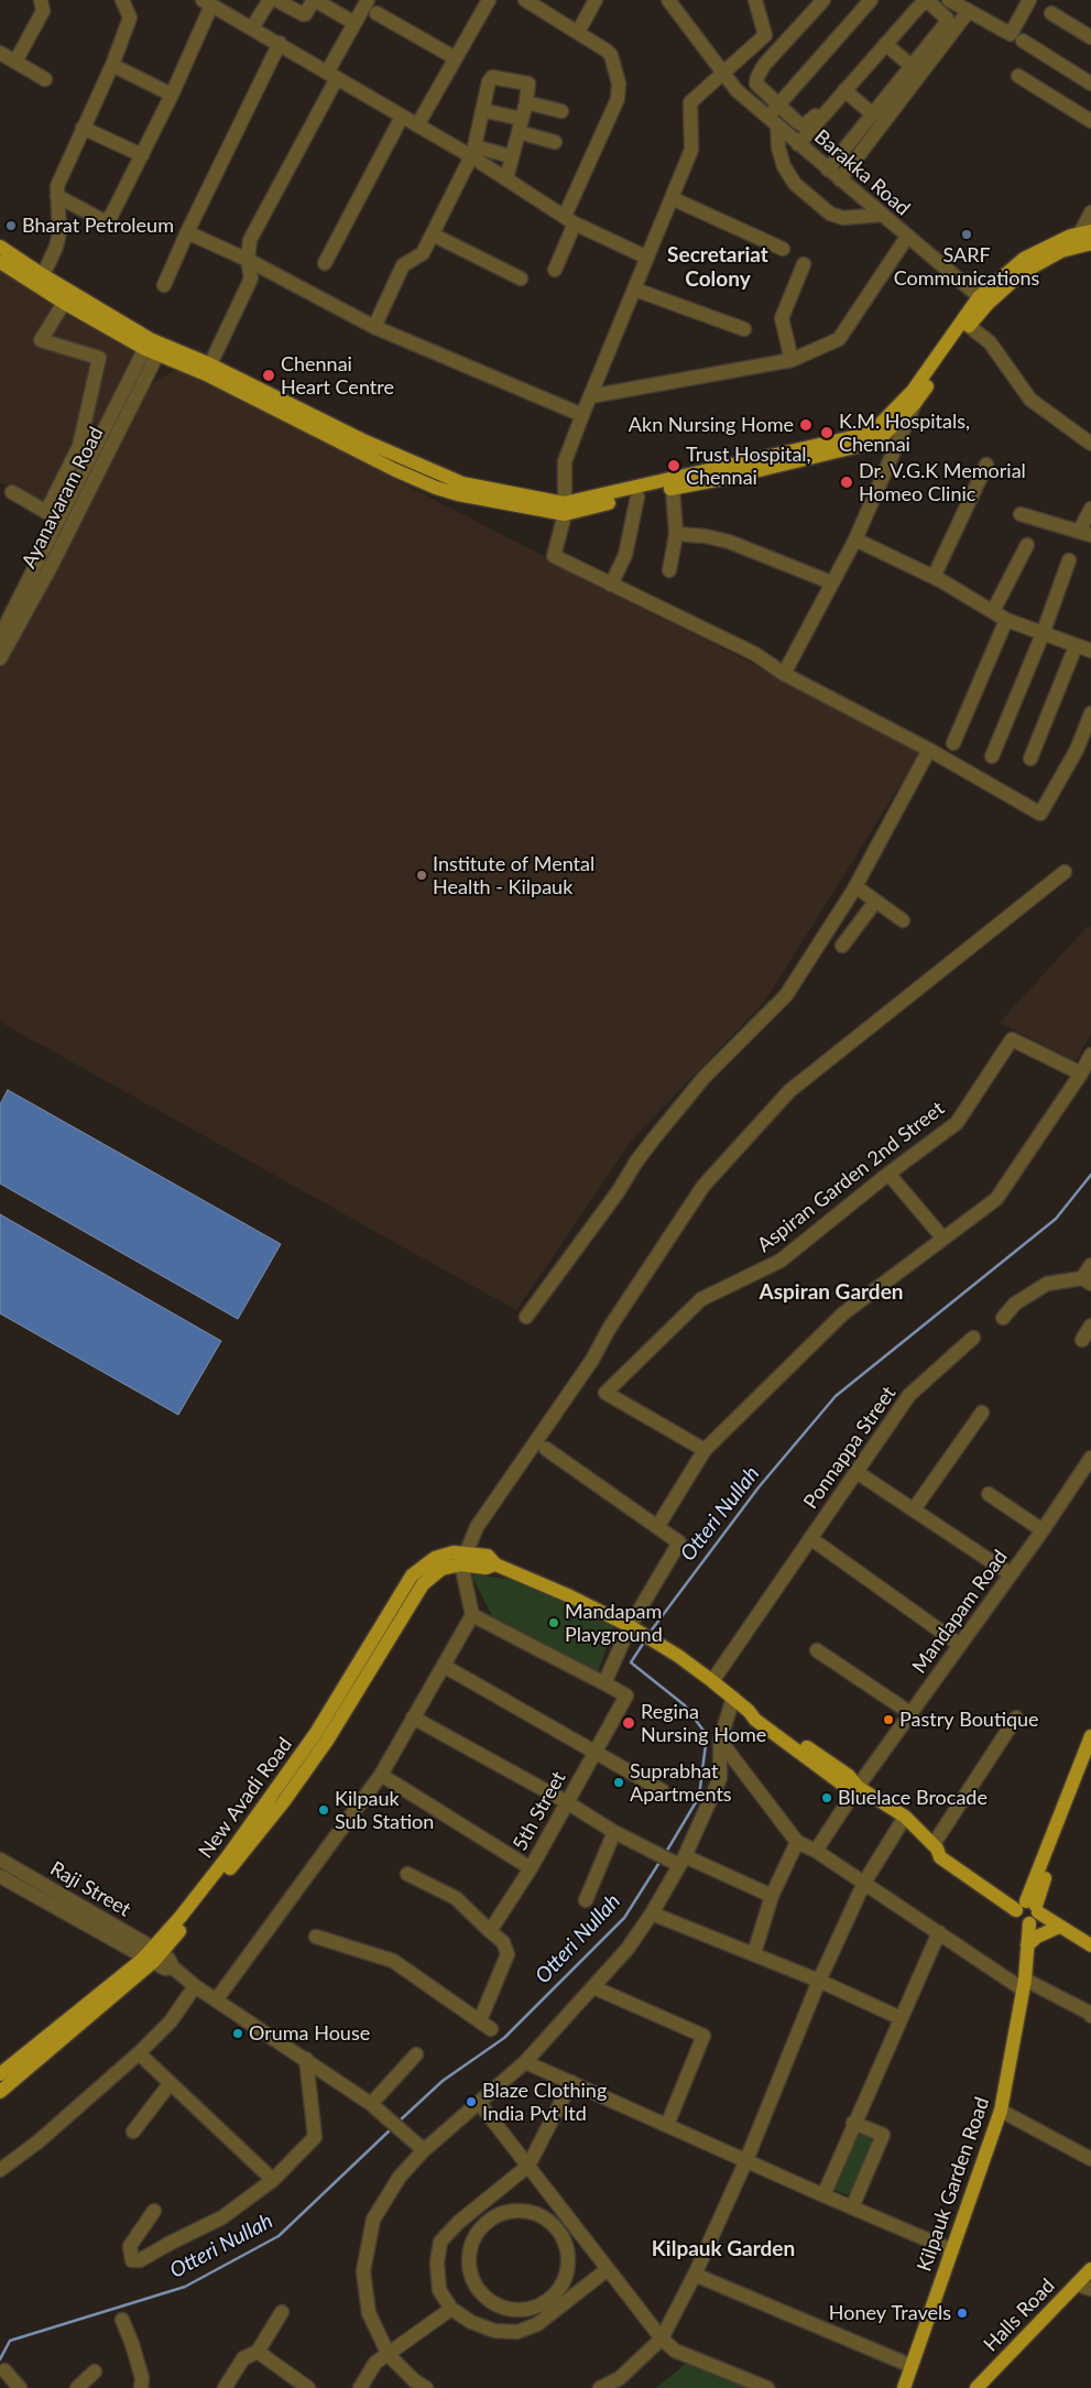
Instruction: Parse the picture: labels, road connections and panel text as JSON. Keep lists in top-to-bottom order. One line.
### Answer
{"streets":{"main road":["New Avadi Road","Kilpauk Garden Road","Halls Road"],"street":["Barakka Road","Ayanavaram Road","Aspiran Garden 2nd Street","Ponnappa Street","Mandapam Road","5th Street","Raji Street"]},"crossings":[["Ponnappa Street","Mandapam Road"],["Ponnappa Street","New Avadi Road"],["Mandapam Road","New Avadi Road"],["New Avadi Road","Raji Street"],["New Avadi Road","Kilpauk Garden Road"]],"districts":["Secretariat Colony","Aspiran Garden","Kilpauk Garden"],"water":["Otteri Nullah"],"places":["Bharat Petroleum","SARF Communications","Chennai Heart Centre","Akn Nursing Home","K.M. Hospitals, Chennai","Trust Hospital, Chennai","Dr. V.G.K Memorial Homeo Clinic","Institute of Mental Health - Kilpauk","Mandapam Playground","Pastry Boutique","Regina Nursing Home","Suprabhat Apartments","Bluelace Brocade","Kilpauk Sub Station","Oruma House","Blaze Clothing India Pvt ltd","Honey Travels"]}
